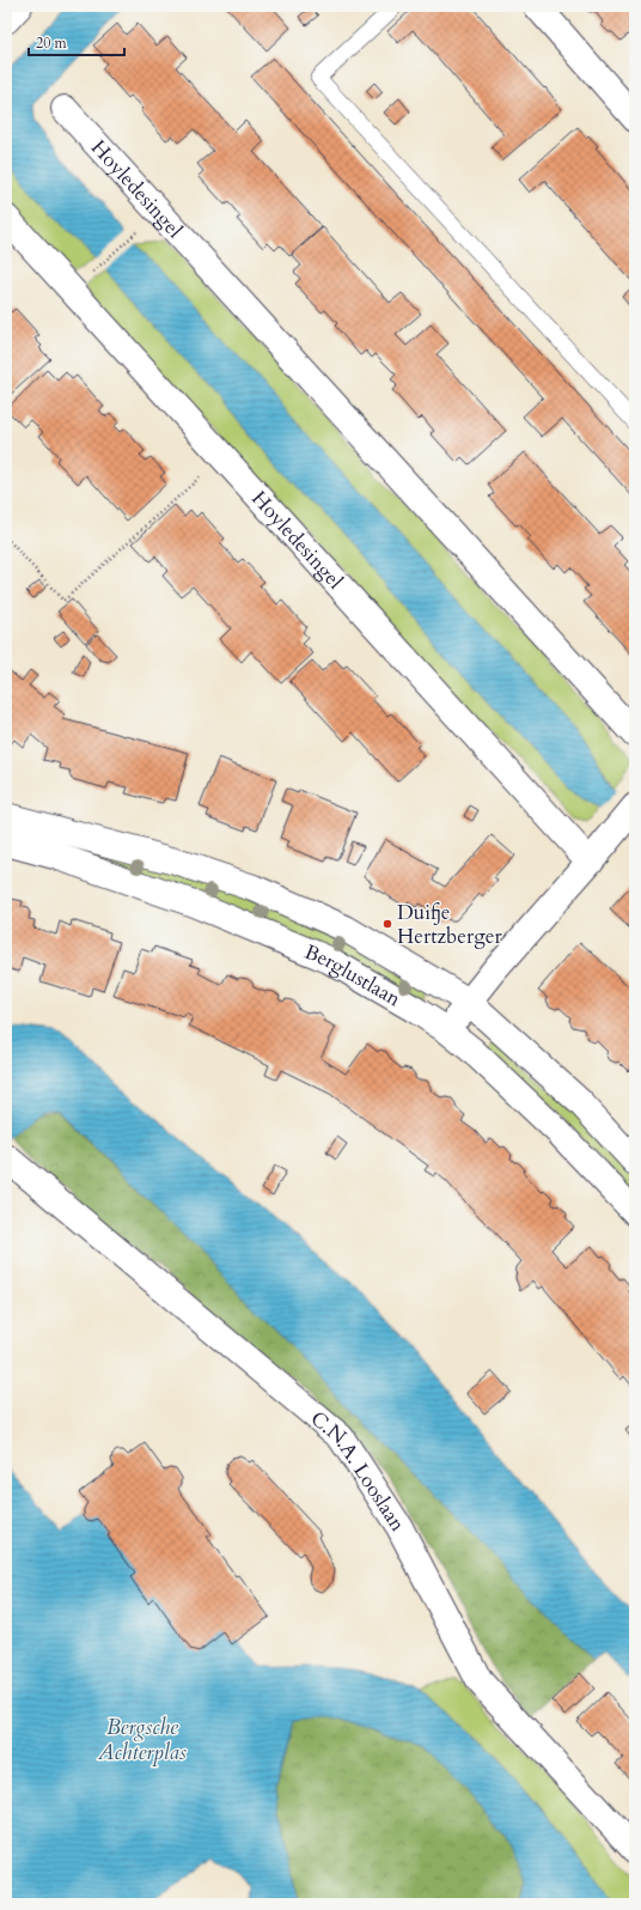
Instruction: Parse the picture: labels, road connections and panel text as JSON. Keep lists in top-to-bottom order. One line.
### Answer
{"streets":{"street":["Hoyledesingel","Berglustlaan","C.N.A. Looslaan"]},"water":["Bergsche Achterplas"],"places":["Duifje Hertzberger"],"scale_bar":"20 m"}
